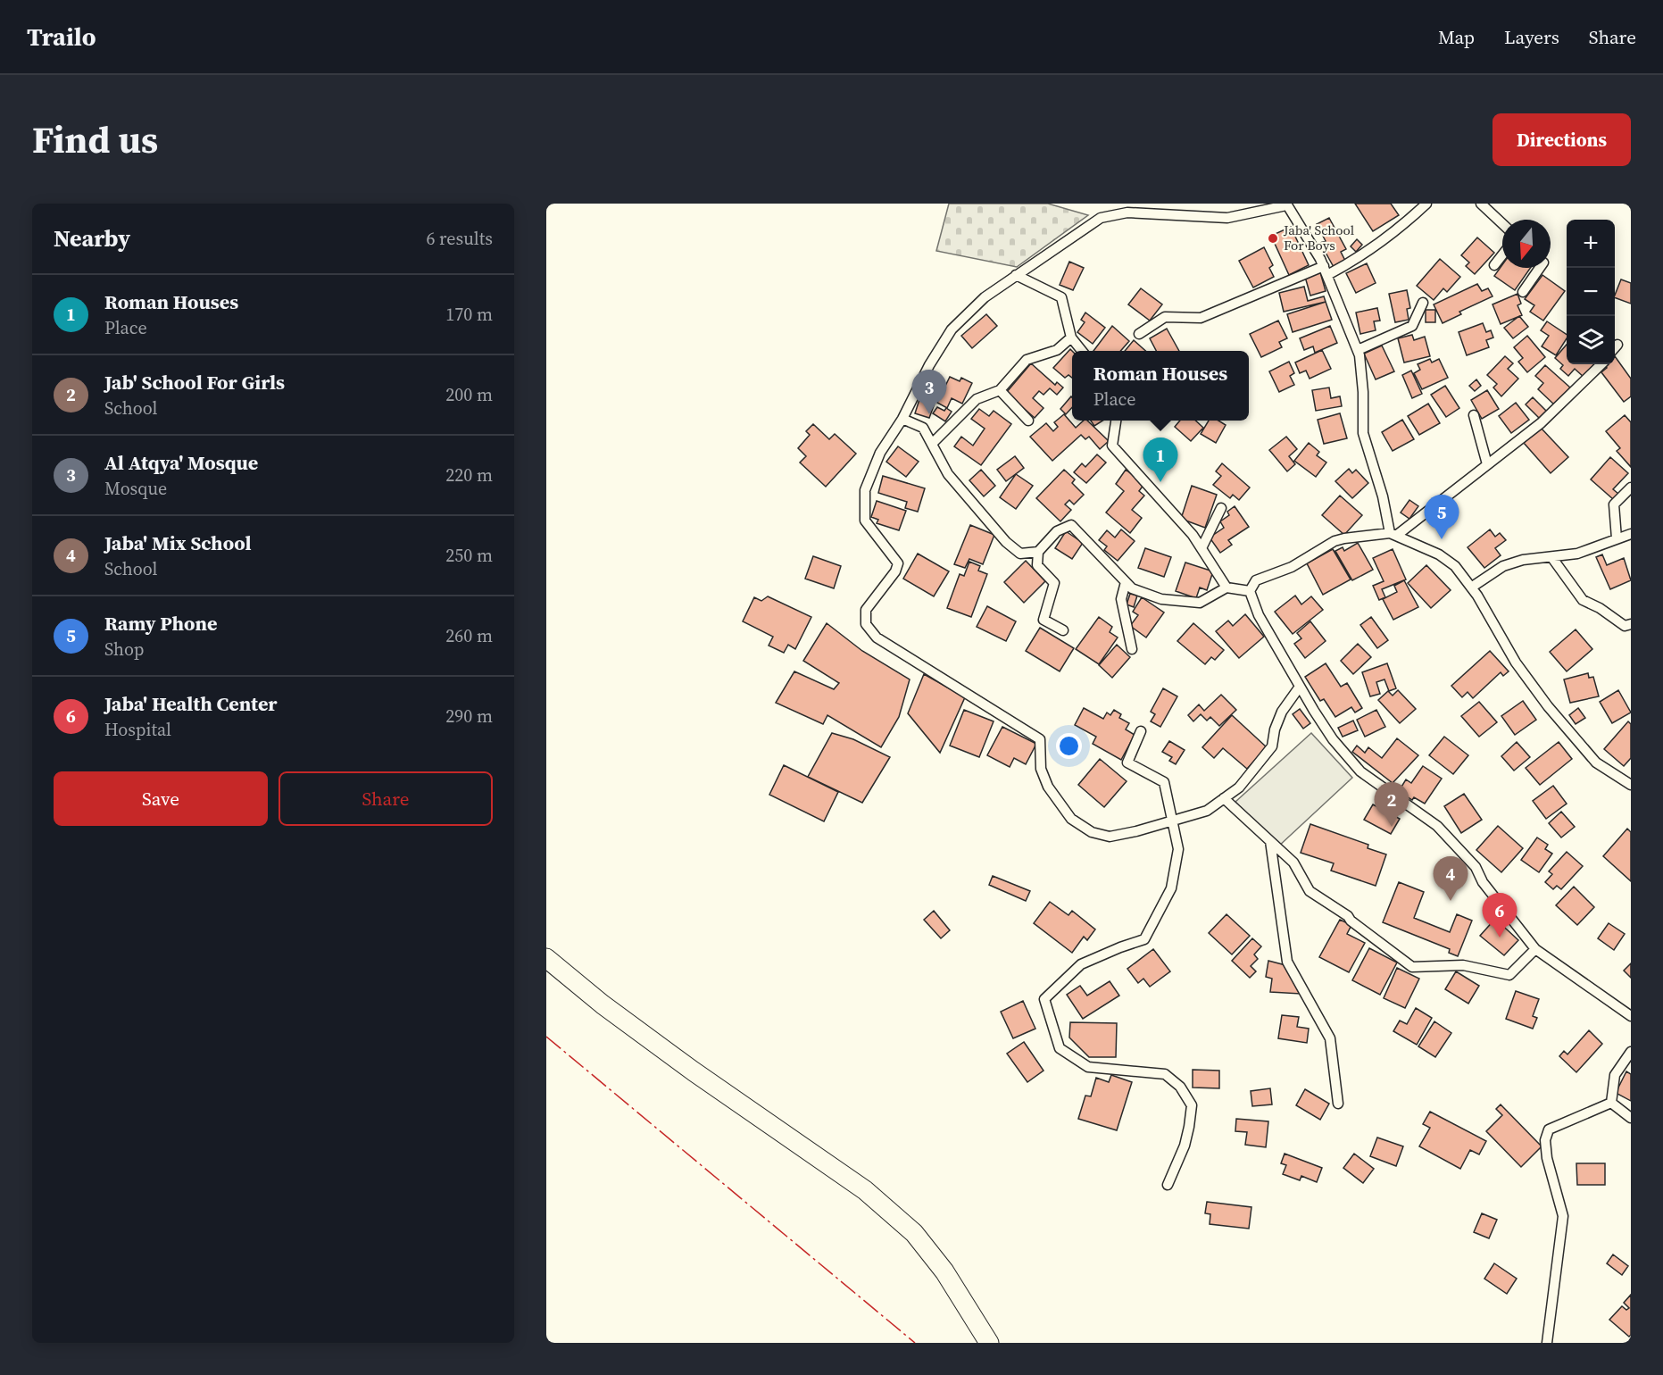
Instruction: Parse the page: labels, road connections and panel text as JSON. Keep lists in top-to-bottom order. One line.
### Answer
{"places":["Jaba' School For Boys"],"north":"bottom","page":{"header":"Trailo","nav":["Map","Layers","Share"],"title":"Find us","buttons":["Directions",["Save","Share"]],"heading":["Nearby","6 results"],"map_buttons":["+","−"],"list":[{"mark":"1","name":"Roman Houses","note":"Place","value":"170 m"},{"mark":"2","name":"Jab' School For Girls","note":"School","value":"200 m"},{"mark":"3","name":"Al Atqya' Mosque","note":"Mosque","value":"220 m"},{"mark":"4","name":"Jaba' Mix School","note":"School","value":"250 m"},{"mark":"5","name":"Ramy Phone","note":"Shop","value":"260 m"},{"mark":"6","name":"Jaba' Health Center","note":"Hospital","value":"290 m"}],"popup":["Roman Houses","Place"],"pins":["3","1","5","2","4","6"]}}
